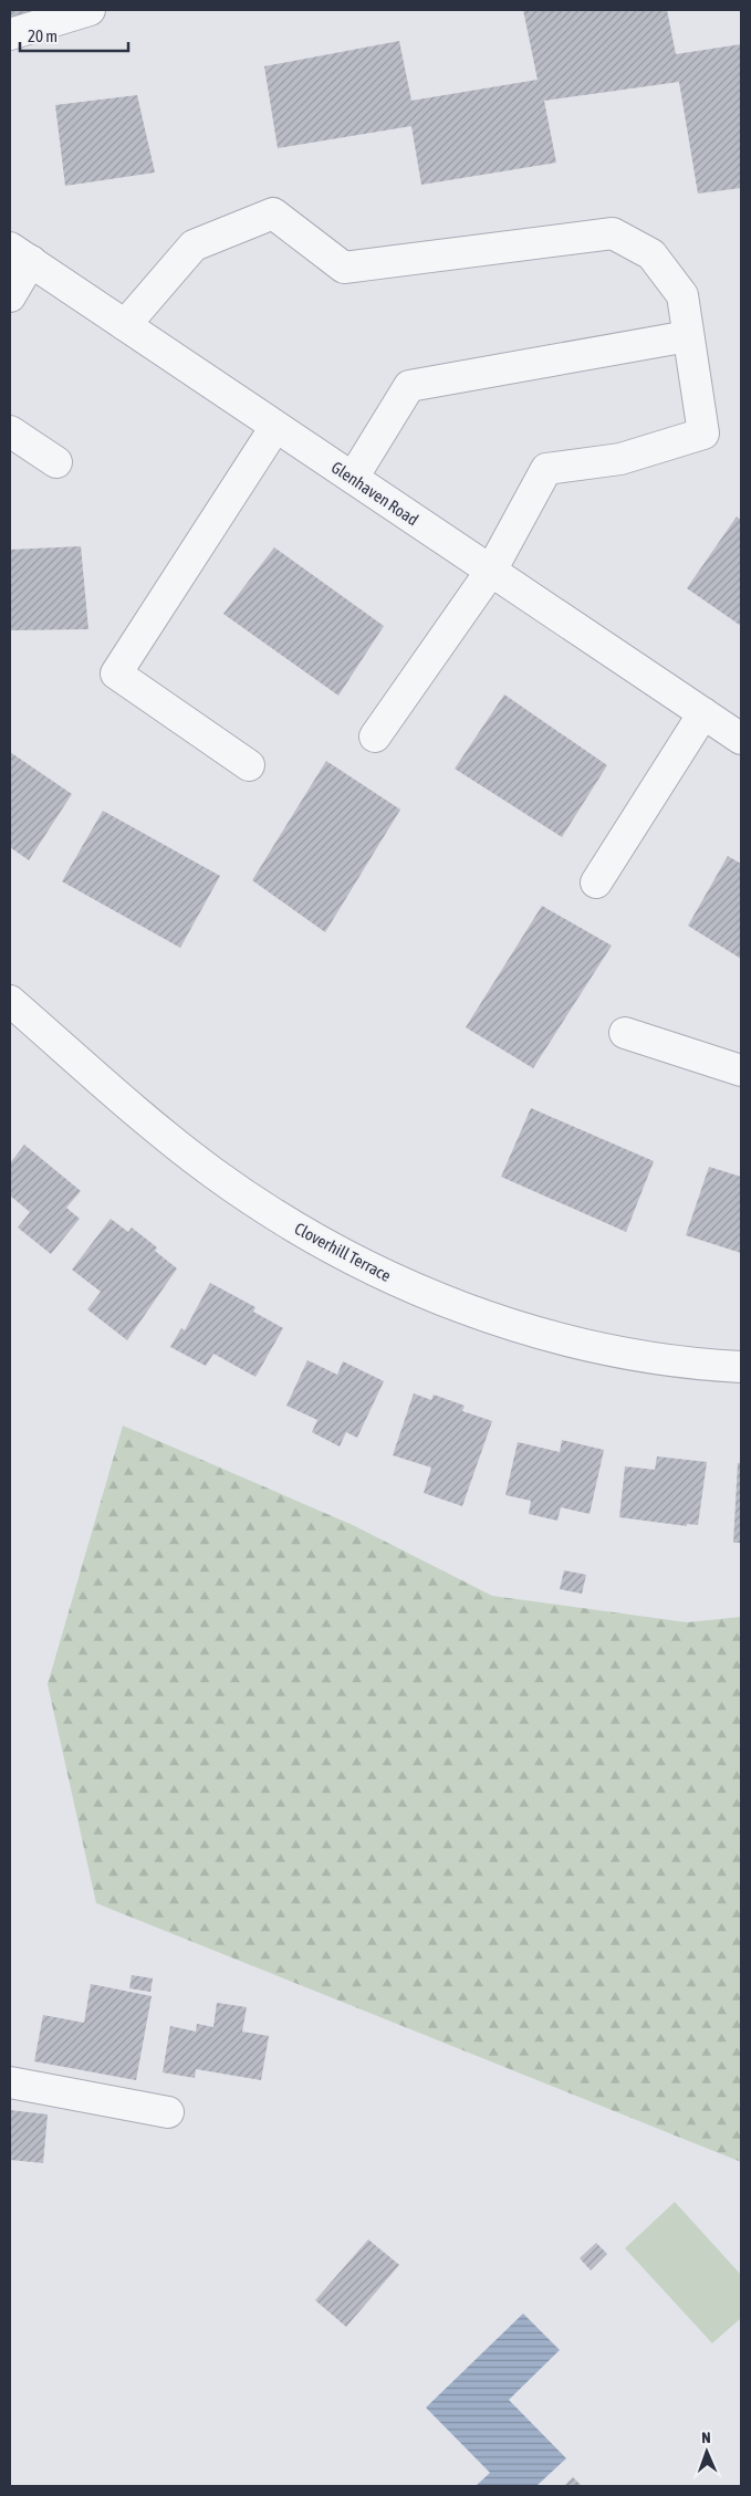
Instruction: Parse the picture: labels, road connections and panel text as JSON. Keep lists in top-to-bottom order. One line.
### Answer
{"streets":{"street":["Glenhaven Road","Cloverhill Terrace"]},"scale_bar":"20 m","north":"top"}
